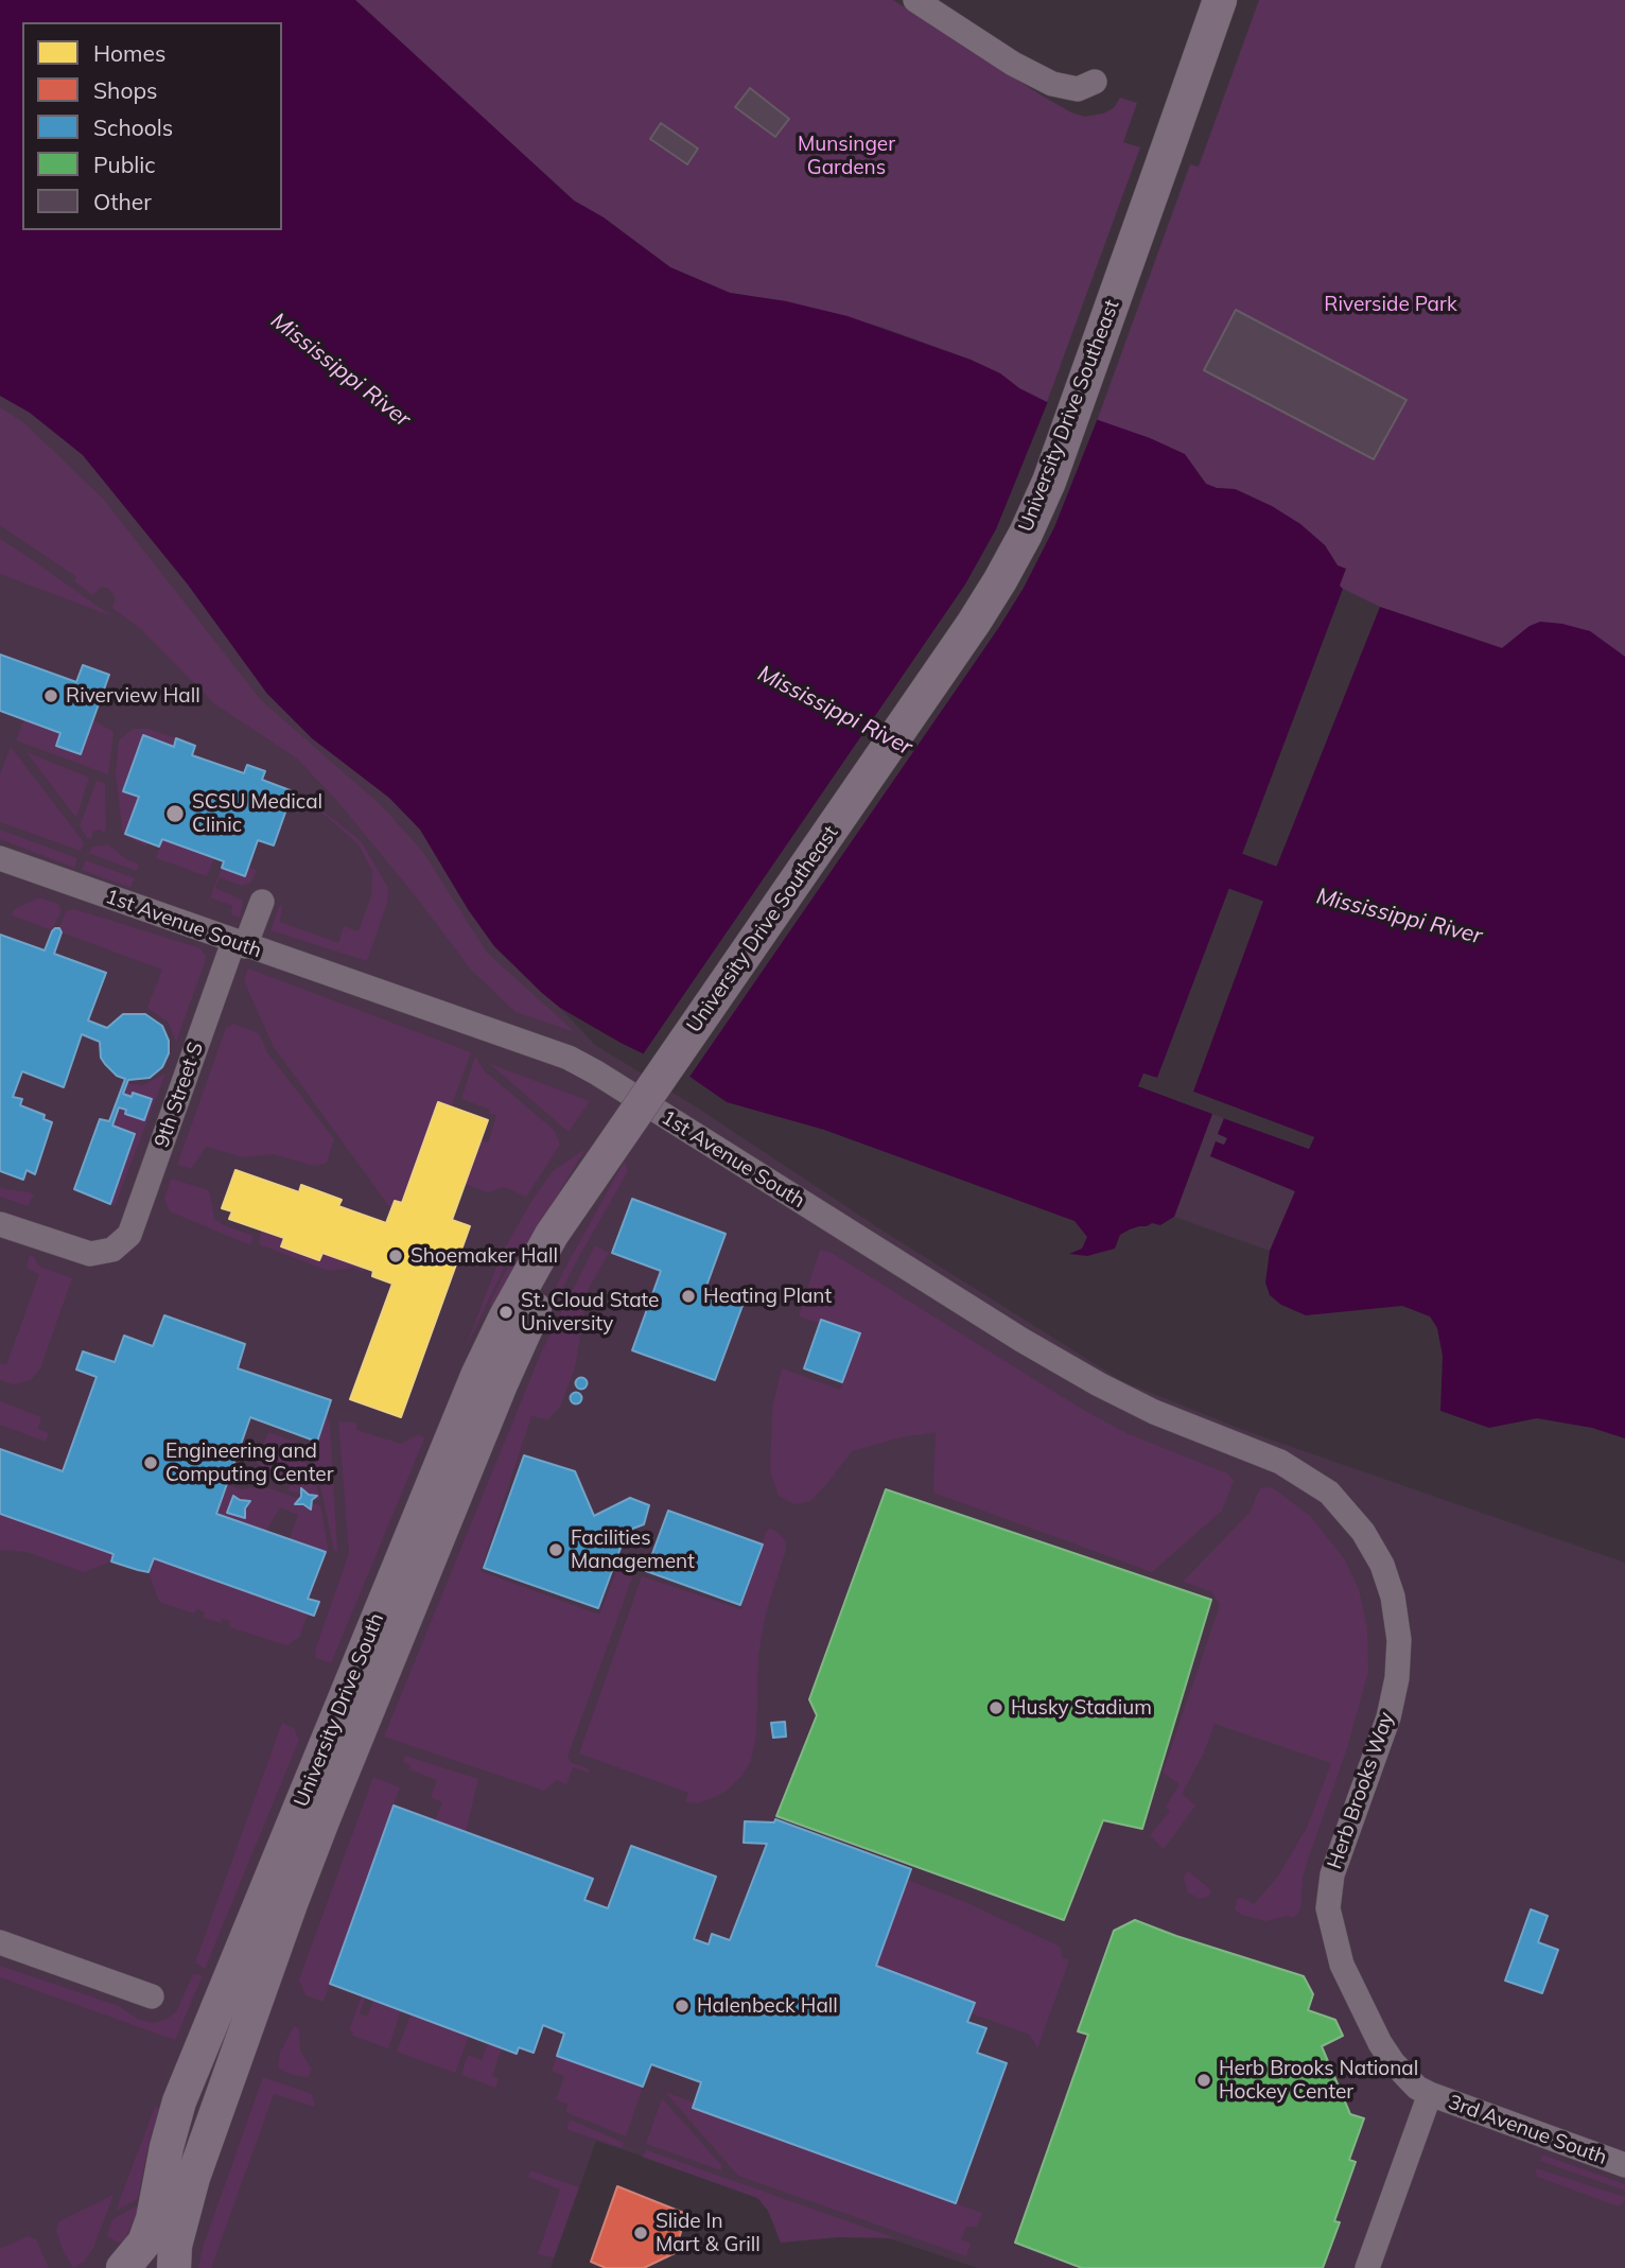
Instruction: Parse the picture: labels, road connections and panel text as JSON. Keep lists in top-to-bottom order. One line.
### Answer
{"streets":{"street":["University Drive Southeast","1st Avenue South","9th Street S","University Drive South","Herb Brooks Way","3rd Avenue South"]},"crossings":[["University Drive Southeast","University Drive South"],["1st Avenue South","9th Street S"],["1st Avenue South","Herb Brooks Way"],["Herb Brooks Way","3rd Avenue South"]],"water":["Mississippi River"],"parks":["Munsinger Gardens","Riverside Park"],"places":["Riverview Hall","SCSU Medical Clinic","Shoemaker Hall","Heating Plant","St. Cloud State University","Engineering and Computing Center","Facilities Management","Husky Stadium","Halenbeck Hall","Herb Brooks National Hockey Center","Slide In Mart & Grill"],"legend":["Homes","Shops","Schools","Public","Other"]}
